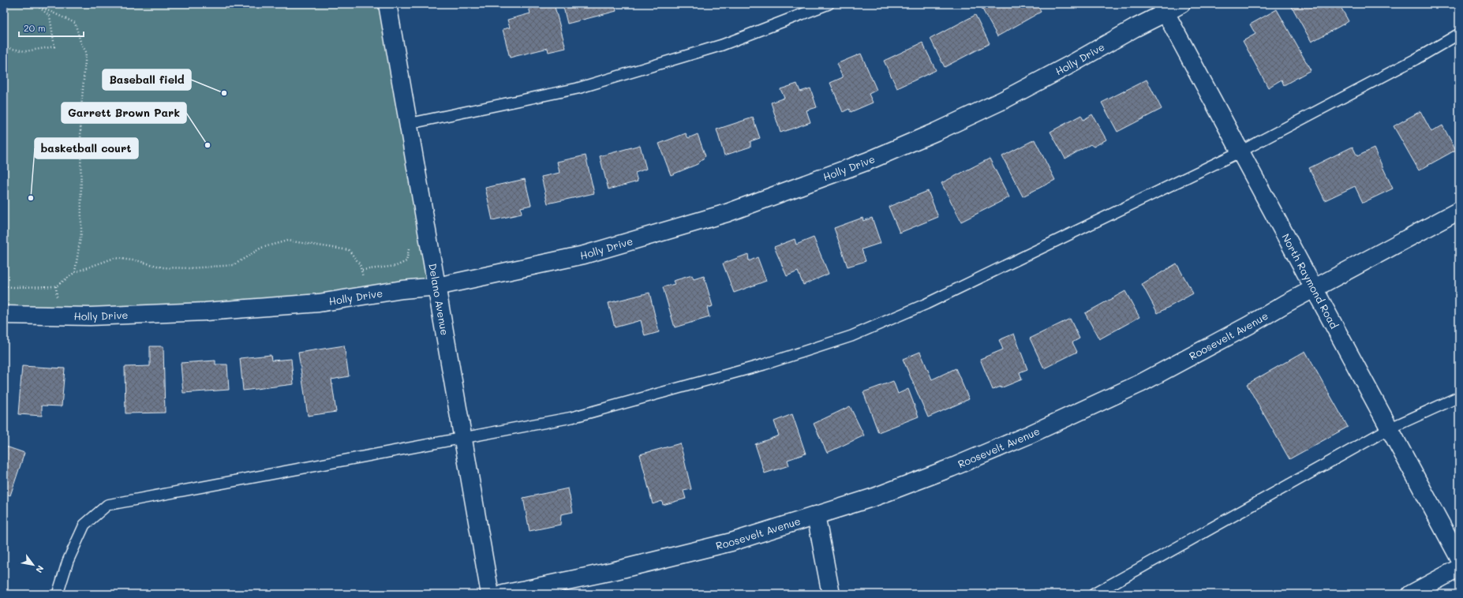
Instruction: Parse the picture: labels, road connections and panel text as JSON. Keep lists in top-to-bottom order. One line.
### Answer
{"streets":{"street":["Holly Drive","North Raymond Road","Delano Avenue","Roosevelt Avenue"]},"crossings":[["Holly Drive","North Raymond Road"],["Holly Drive","Delano Avenue"],["North Raymond Road","Roosevelt Avenue"]],"places":["Baseball field","Garrett Brown Park","basketball court"],"scale_bar":"20 m","north":"bottom right"}
